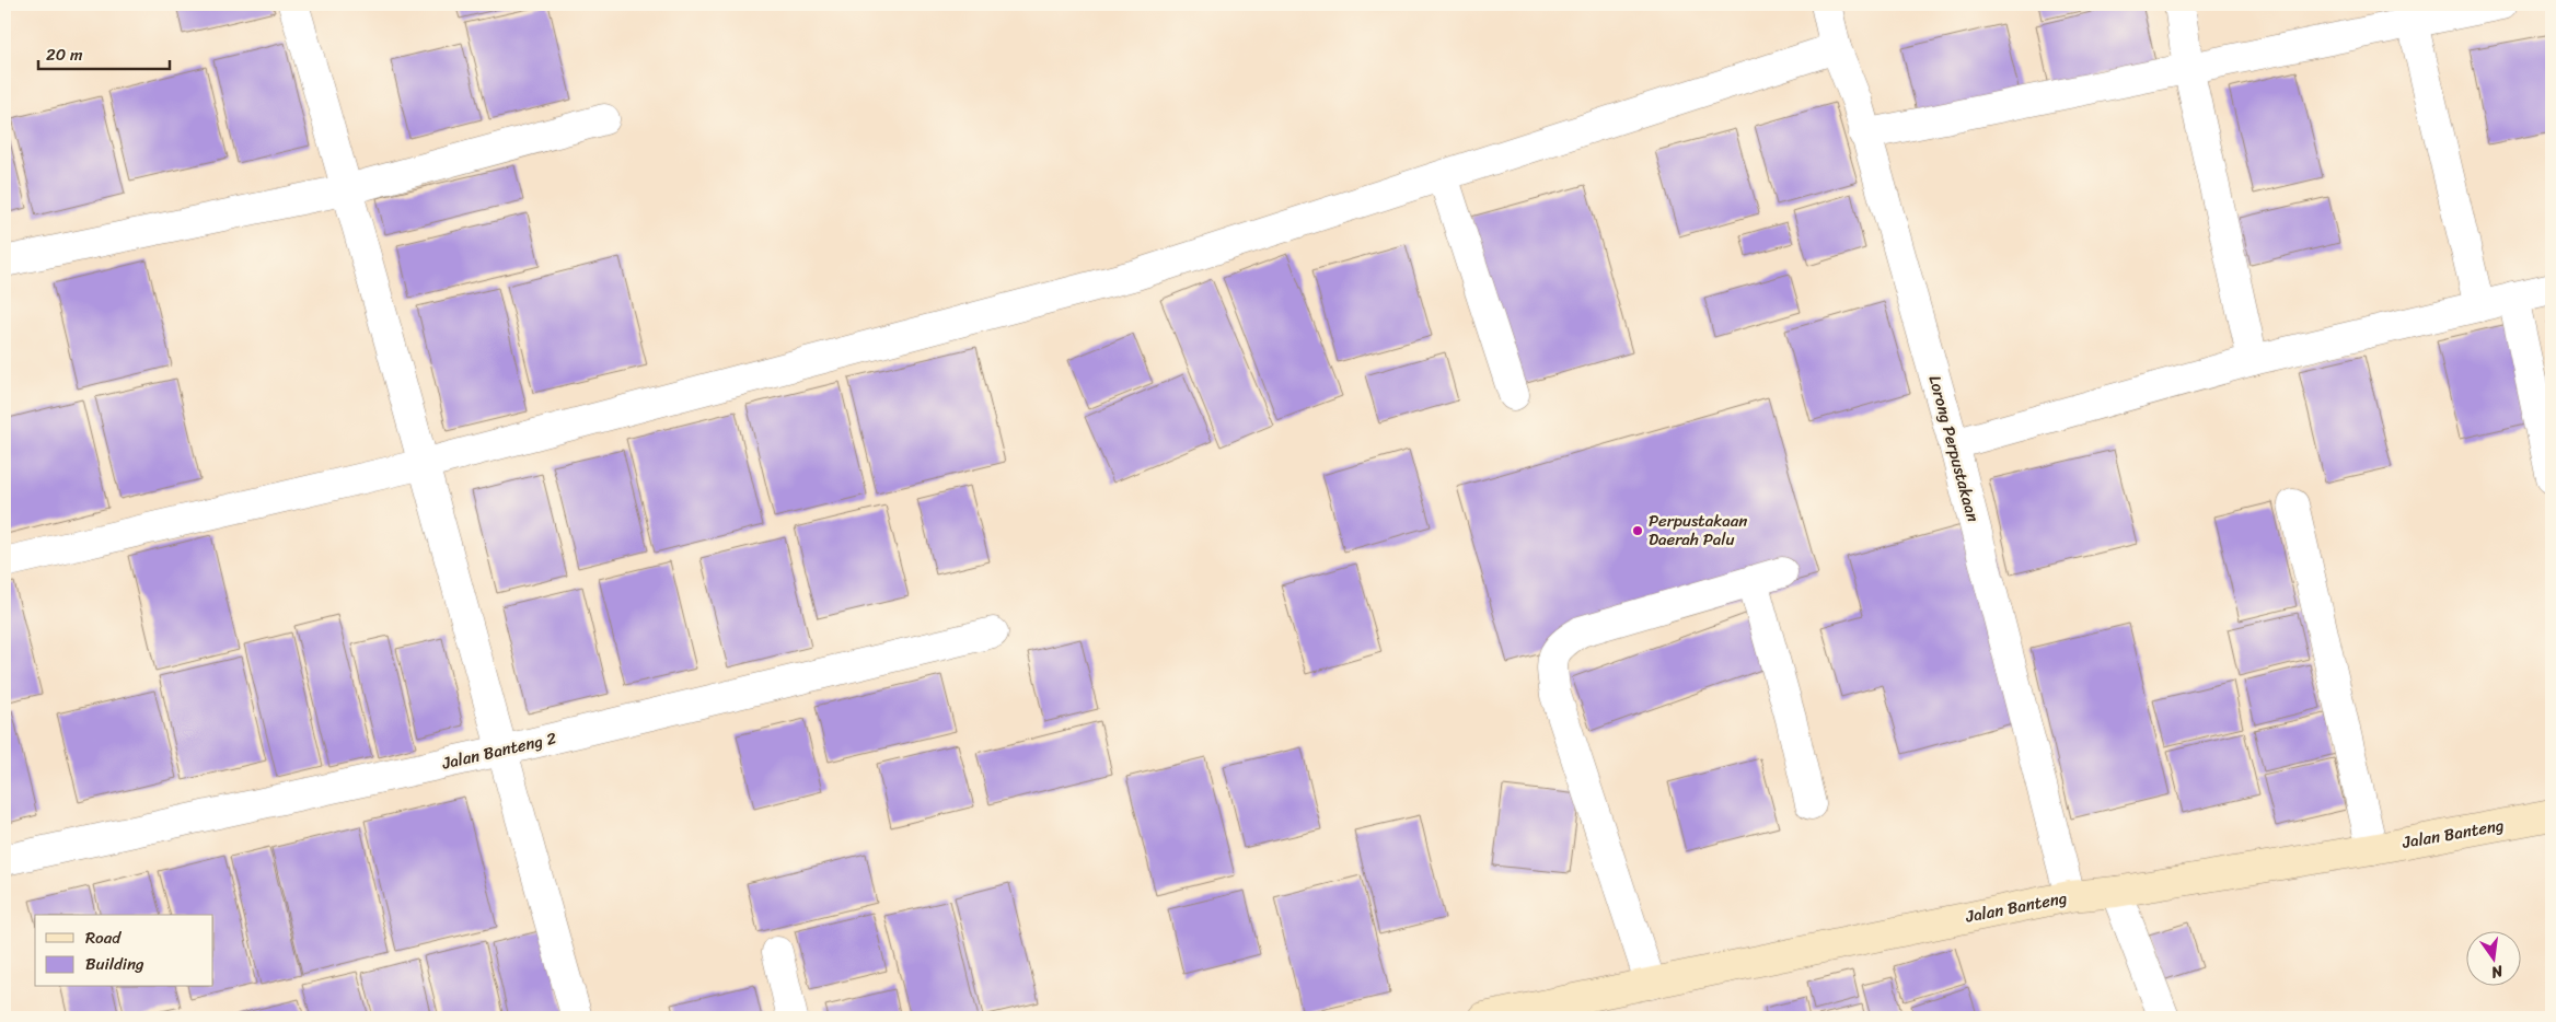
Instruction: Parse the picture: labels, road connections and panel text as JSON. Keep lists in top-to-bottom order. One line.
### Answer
{"streets":{"street":["Lorong Perpustakaan","Jalan Banteng 2","Jalan Banteng"]},"crossings":[["Lorong Perpustakaan","Jalan Banteng"]],"places":["Perpustakaan Daerah Palu"],"legend":["Road","Building"],"scale_bar":"20 m","north":"bottom"}
